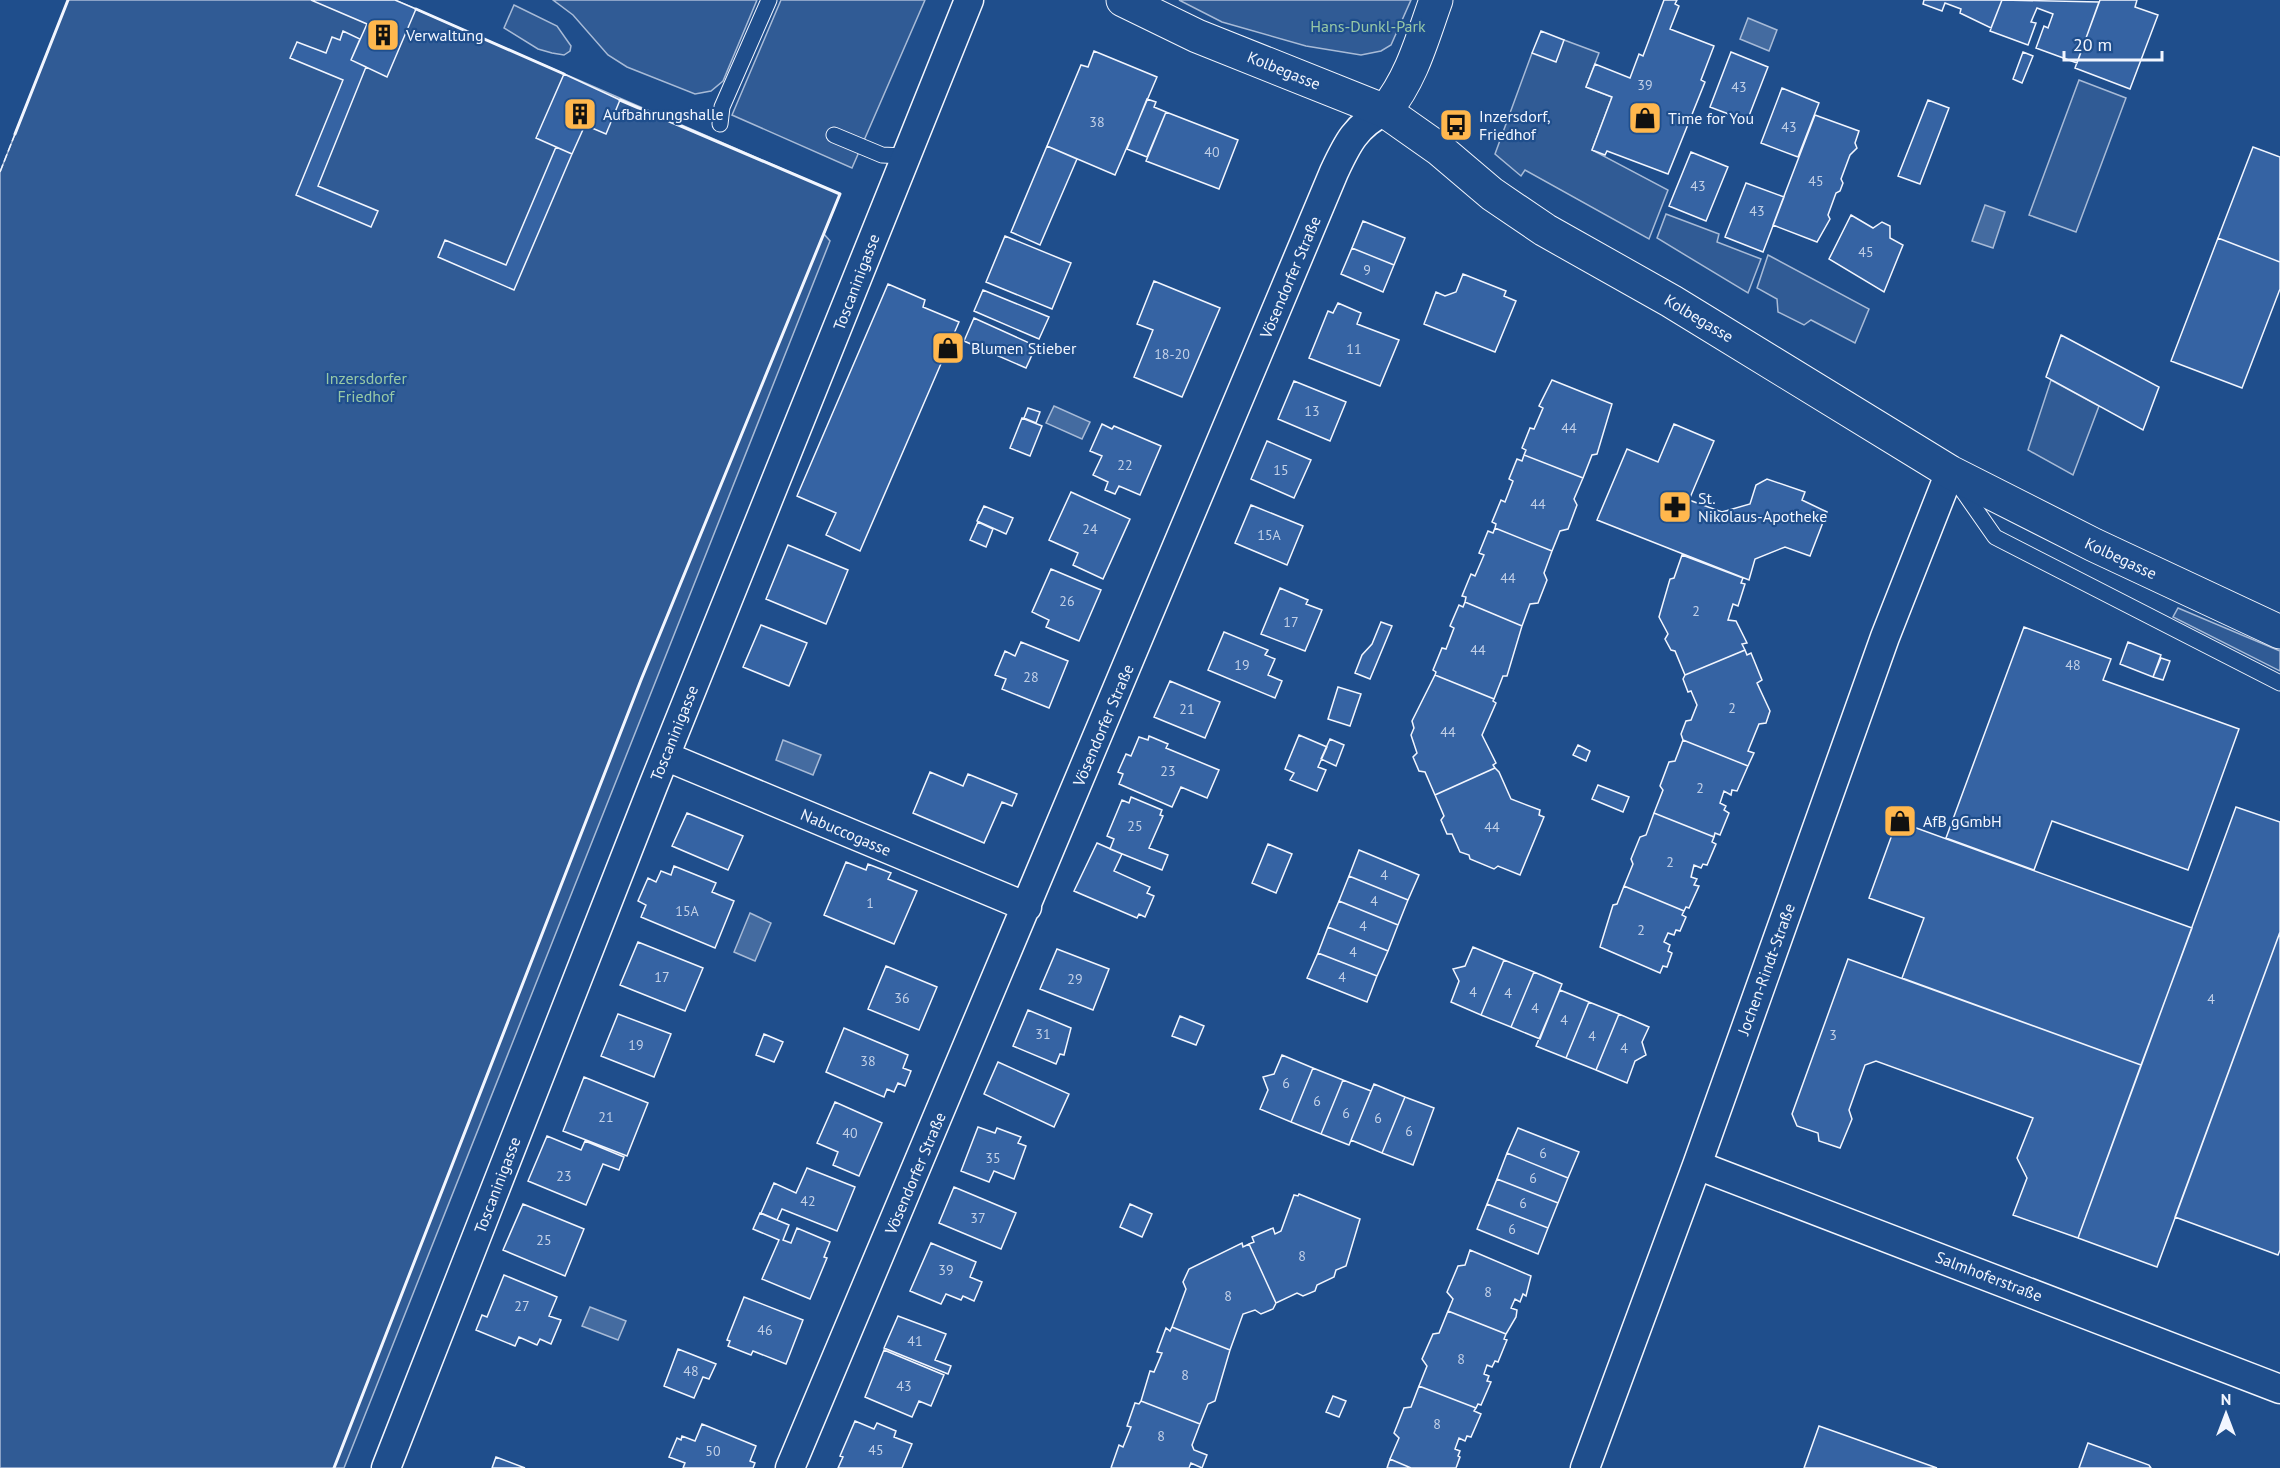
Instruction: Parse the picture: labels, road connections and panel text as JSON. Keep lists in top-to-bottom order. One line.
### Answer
{"streets":{"main road":["Kolbegasse","Vösendorfer Straße"],"street":["Toscaninigasse","Nabuccogasse","Jochen-Rindt-Straße","Salmhoferstraße"]},"crossings":[["Kolbegasse","Vösendorfer Straße"],["Kolbegasse","Jochen-Rindt-Straße"],["Vösendorfer Straße","Nabuccogasse"],["Toscaninigasse","Nabuccogasse"],["Jochen-Rindt-Straße","Salmhoferstraße"]],"parks":["Hans-Dunkl-Park","Inzersdorfer Friedhof"],"places":{"building":["Verwaltung","Aufbahrungshalle"],"shop":["Time for You","Blumen Stieber","AfB gGmbH"],"bus stop":["Inzersdorf, Friedhof"],"pharmacy":["St. Nikolaus-Apotheke"]},"house_numbers":["39","43","38","43","40","45","43","43","45","9","11","18-20","13","44","22","15","44","24","15A","44","26","2","17","44","19","48","28","2","21","44","23","2","25","44","2","4","4","1","15A","4","2","4","17","4","29","4","4","36","4","4","4","31","3","4","19","4","38","6","6","6","21","6","6","40","6","35","23","6","42","6","37","6","25","8","39","8","8","27","46","41","8","48","8","43","8","8","45","50"],"scale_bar":"20 m","north":"top"}
